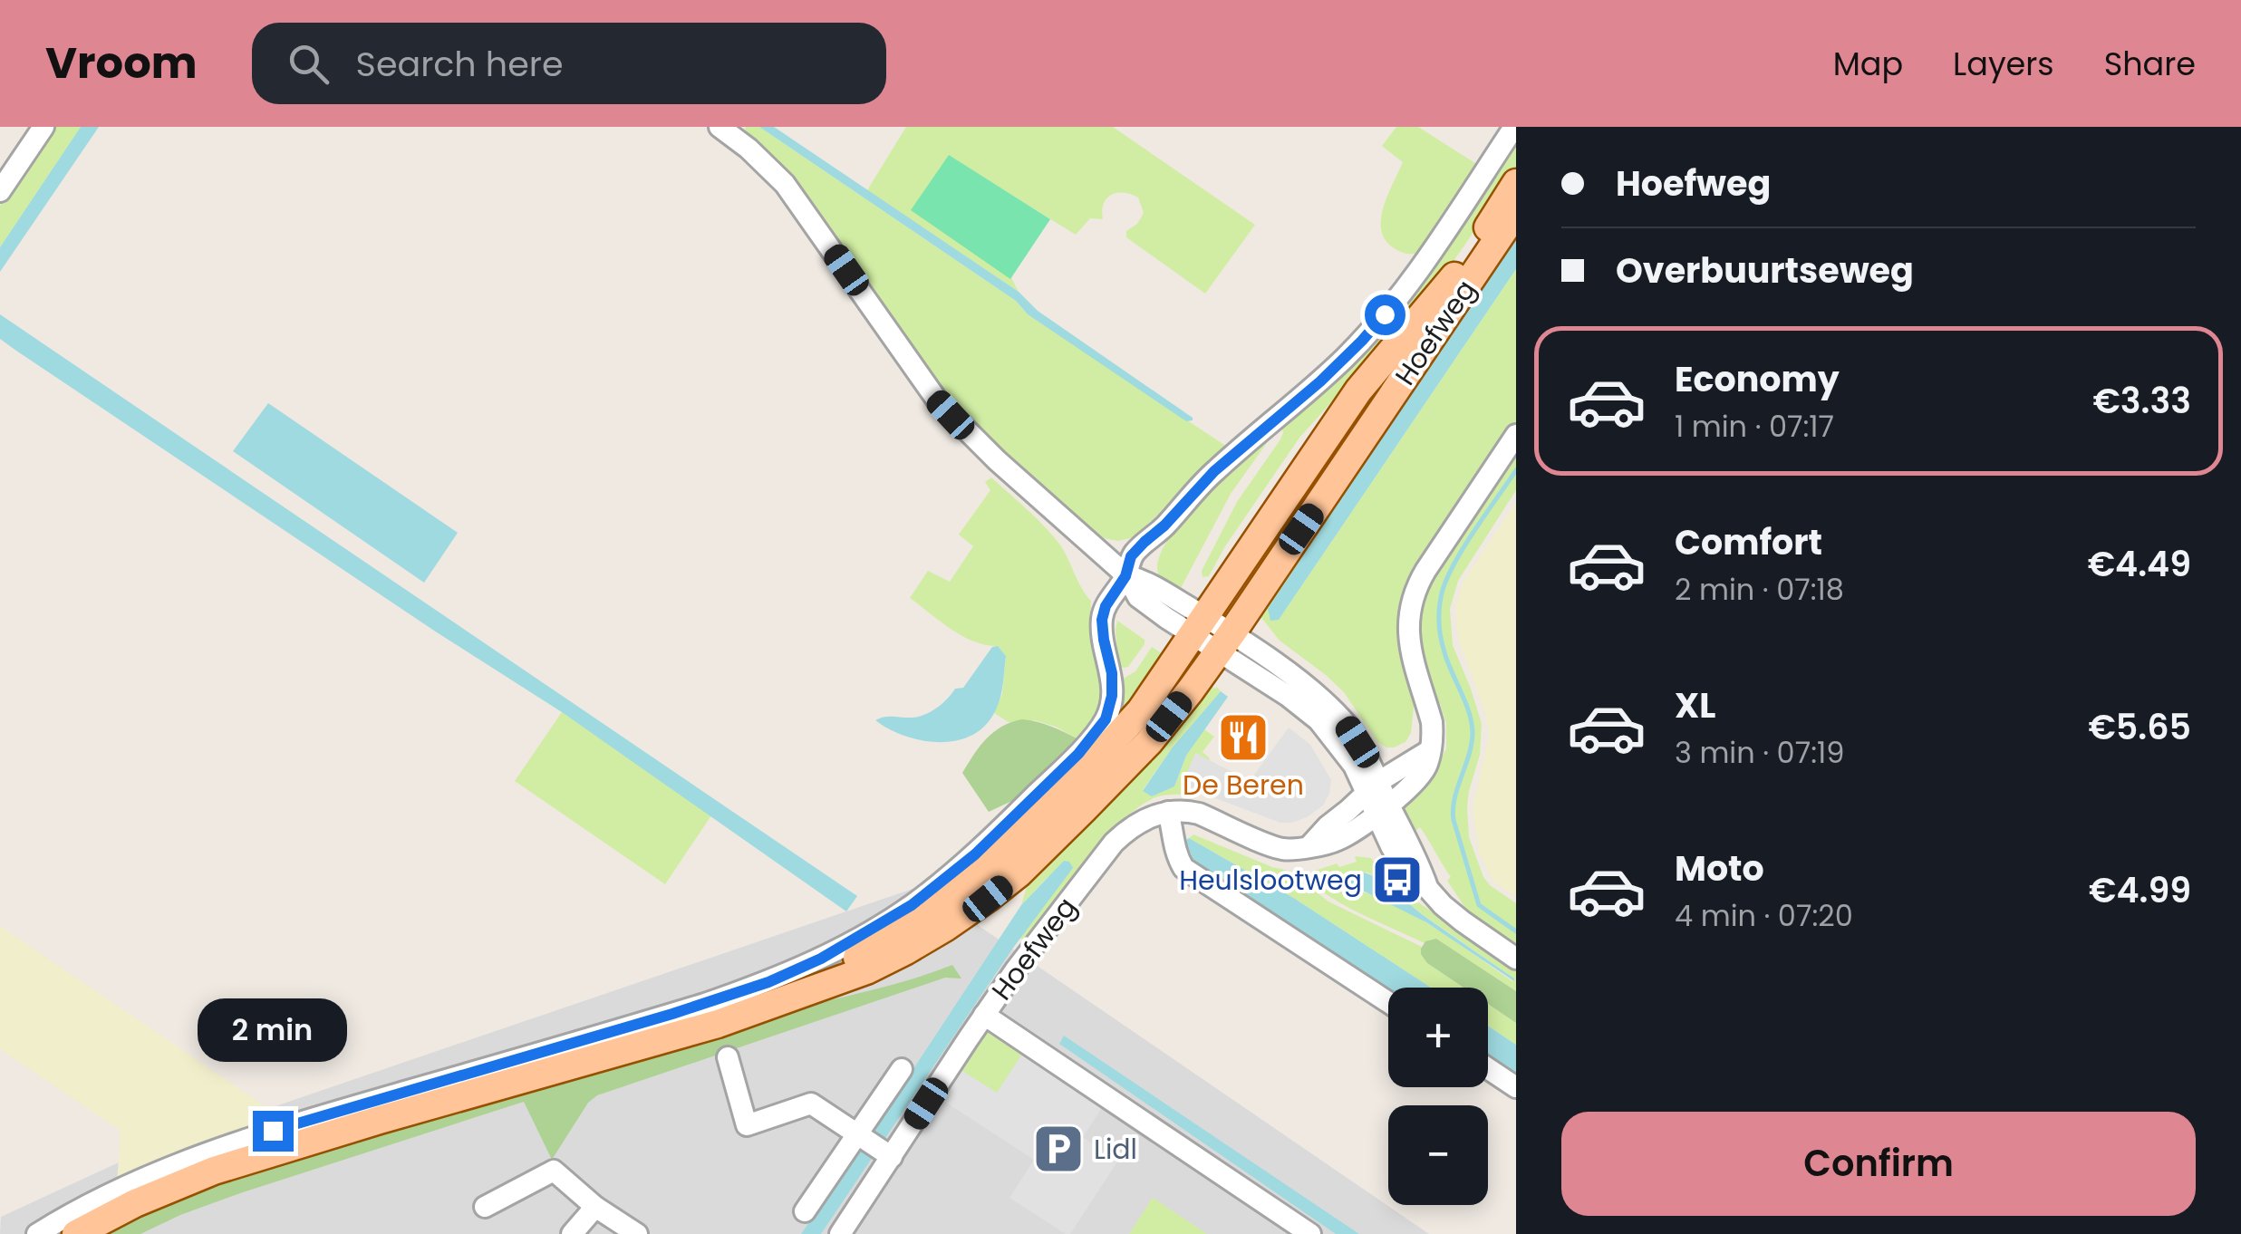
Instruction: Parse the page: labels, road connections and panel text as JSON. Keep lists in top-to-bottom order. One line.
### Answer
{"streets":{"main road":["Hoefweg"]},"places":{"restaurant":["De Beren"],"bus stop":["Heulslootweg"],"parking":["Lidl"]},"page":{"header":"Vroom","search":"Search here","nav":["Map","Layers","Share"],"banner":["Hoefweg","Overbuurtseweg"],"list":[{"name":"Economy","note":"1 min · 07:17","value":"€3.33"},{"name":"Comfort","note":"2 min · 07:18","value":"€4.49"},{"name":"XL","note":"3 min · 07:19","value":"€5.65"},{"name":"Moto","note":"4 min · 07:20","value":"€4.99"}],"map_buttons":["+","−"],"bubble":"2 min","buttons":"Confirm"}}
